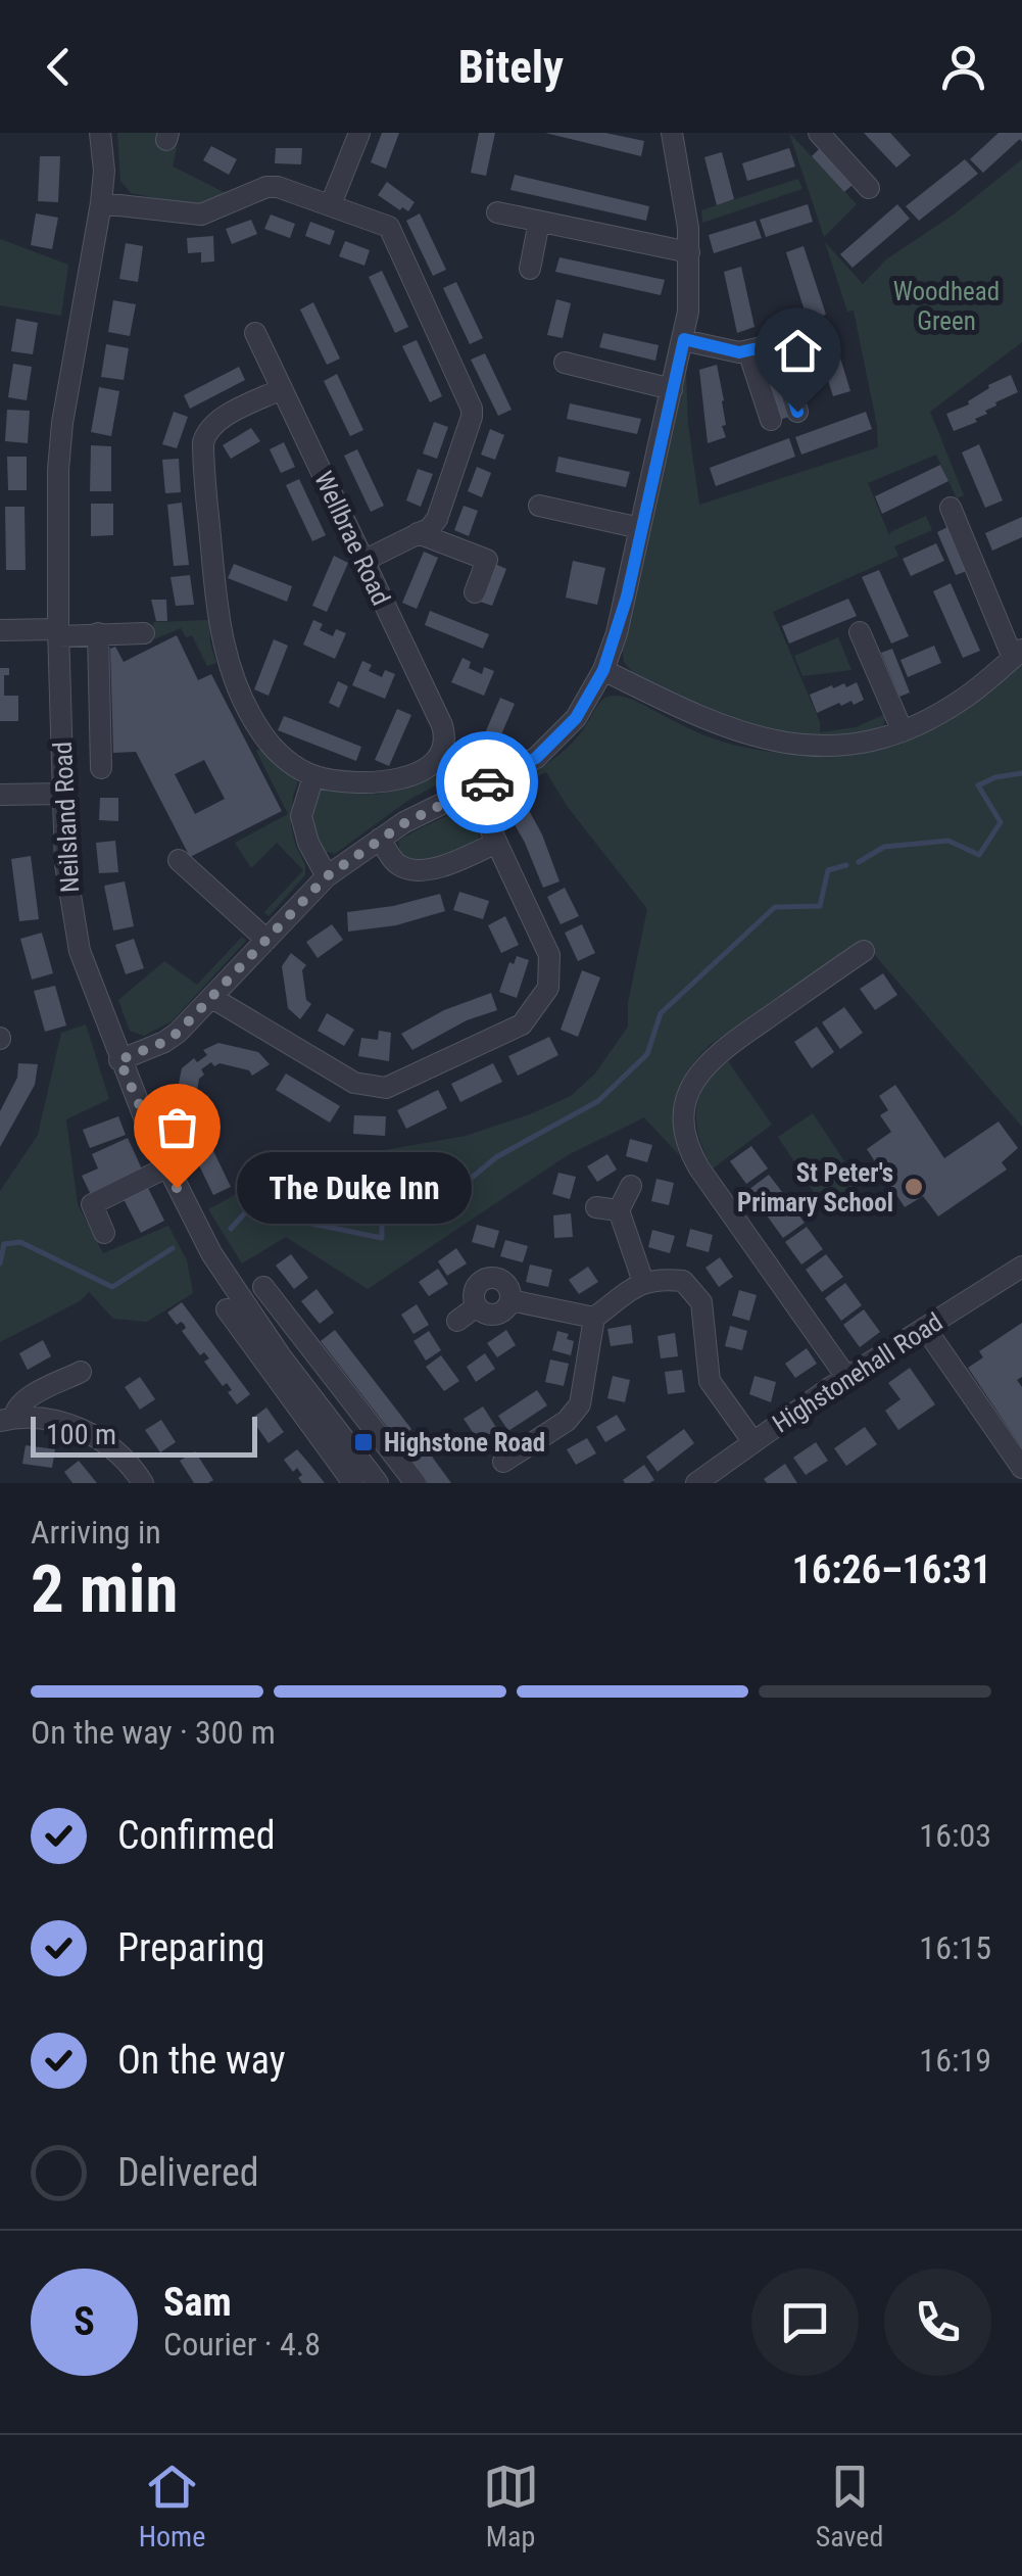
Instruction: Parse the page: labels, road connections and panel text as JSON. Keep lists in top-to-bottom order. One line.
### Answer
{"streets":{"street":["Wellbrae Road","Neilsland Road","Highstonehall Road"]},"parks":["Woodhead Green"],"places":{"other":["St Peter's Primary School","The Duke Inn"],"transit":["Highstone Road"]},"scale_bar":"100 m","page":{"header":"Bitely","bubble":"The Duke Inn","scale":"100 m","heading":["2 min","Arriving in","16:26–16:31"],"panel":["Sam","Courier · 4.8"],"bar":"On the way · 300 m","list":[["Confirmed","16:03"],["Preparing","16:15"],["On the way","16:19"],"Delivered"],"round":"S","tabs":["Home","Map","Saved"]}}
